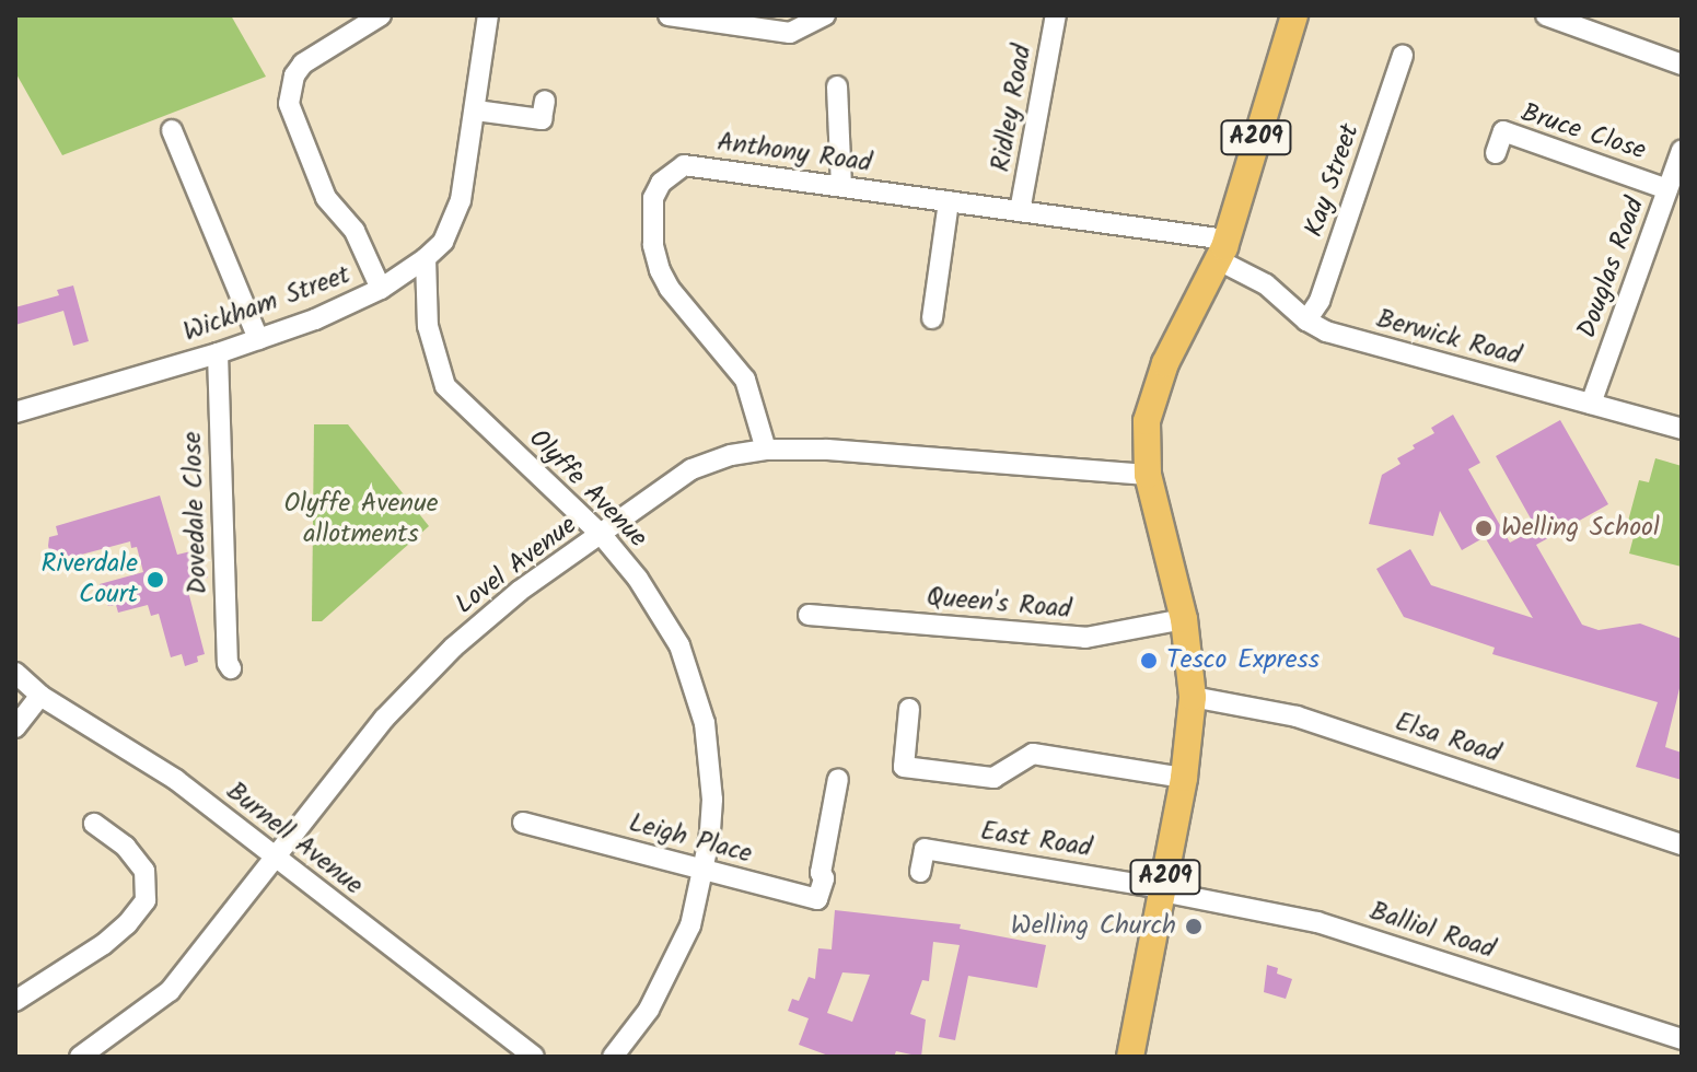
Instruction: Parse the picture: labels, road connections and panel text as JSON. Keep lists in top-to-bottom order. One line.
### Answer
{"streets":{"main road":["A209"],"street":["Ridley Road","Bruce Close","Anthony Road","Kay Street","Douglas Road","Wickham Street","Berwick Road","Olyffe Avenue","Dovedale Close","Lovel Avenue","Queen's Road","Elsa Road","Burnell Avenue","Leigh Place","East Road","Balliol Road"]},"crossings":[["Ridley Road","Anthony Road"],["Bruce Close","Douglas Road"],["A209","Anthony Road"],["A209","Berwick Road"],["A209","Lovel Avenue"],["A209","Queen's Road"],["A209","Elsa Road"],["A209","East Road"],["A209","Balliol Road"],["Anthony Road","Berwick Road"],["Anthony Road","Lovel Avenue"],["Kay Street","Berwick Road"],["Douglas Road","Berwick Road"],["Wickham Street","Olyffe Avenue"],["Wickham Street","Dovedale Close"],["Olyffe Avenue","Lovel Avenue"],["Olyffe Avenue","Leigh Place"],["Lovel Avenue","Burnell Avenue"],["East Road","Balliol Road"]],"parks":["Olyffe Avenue allotments"],"places":["Welling School","Riverdale Court","Tesco Express","Welling Church"]}
